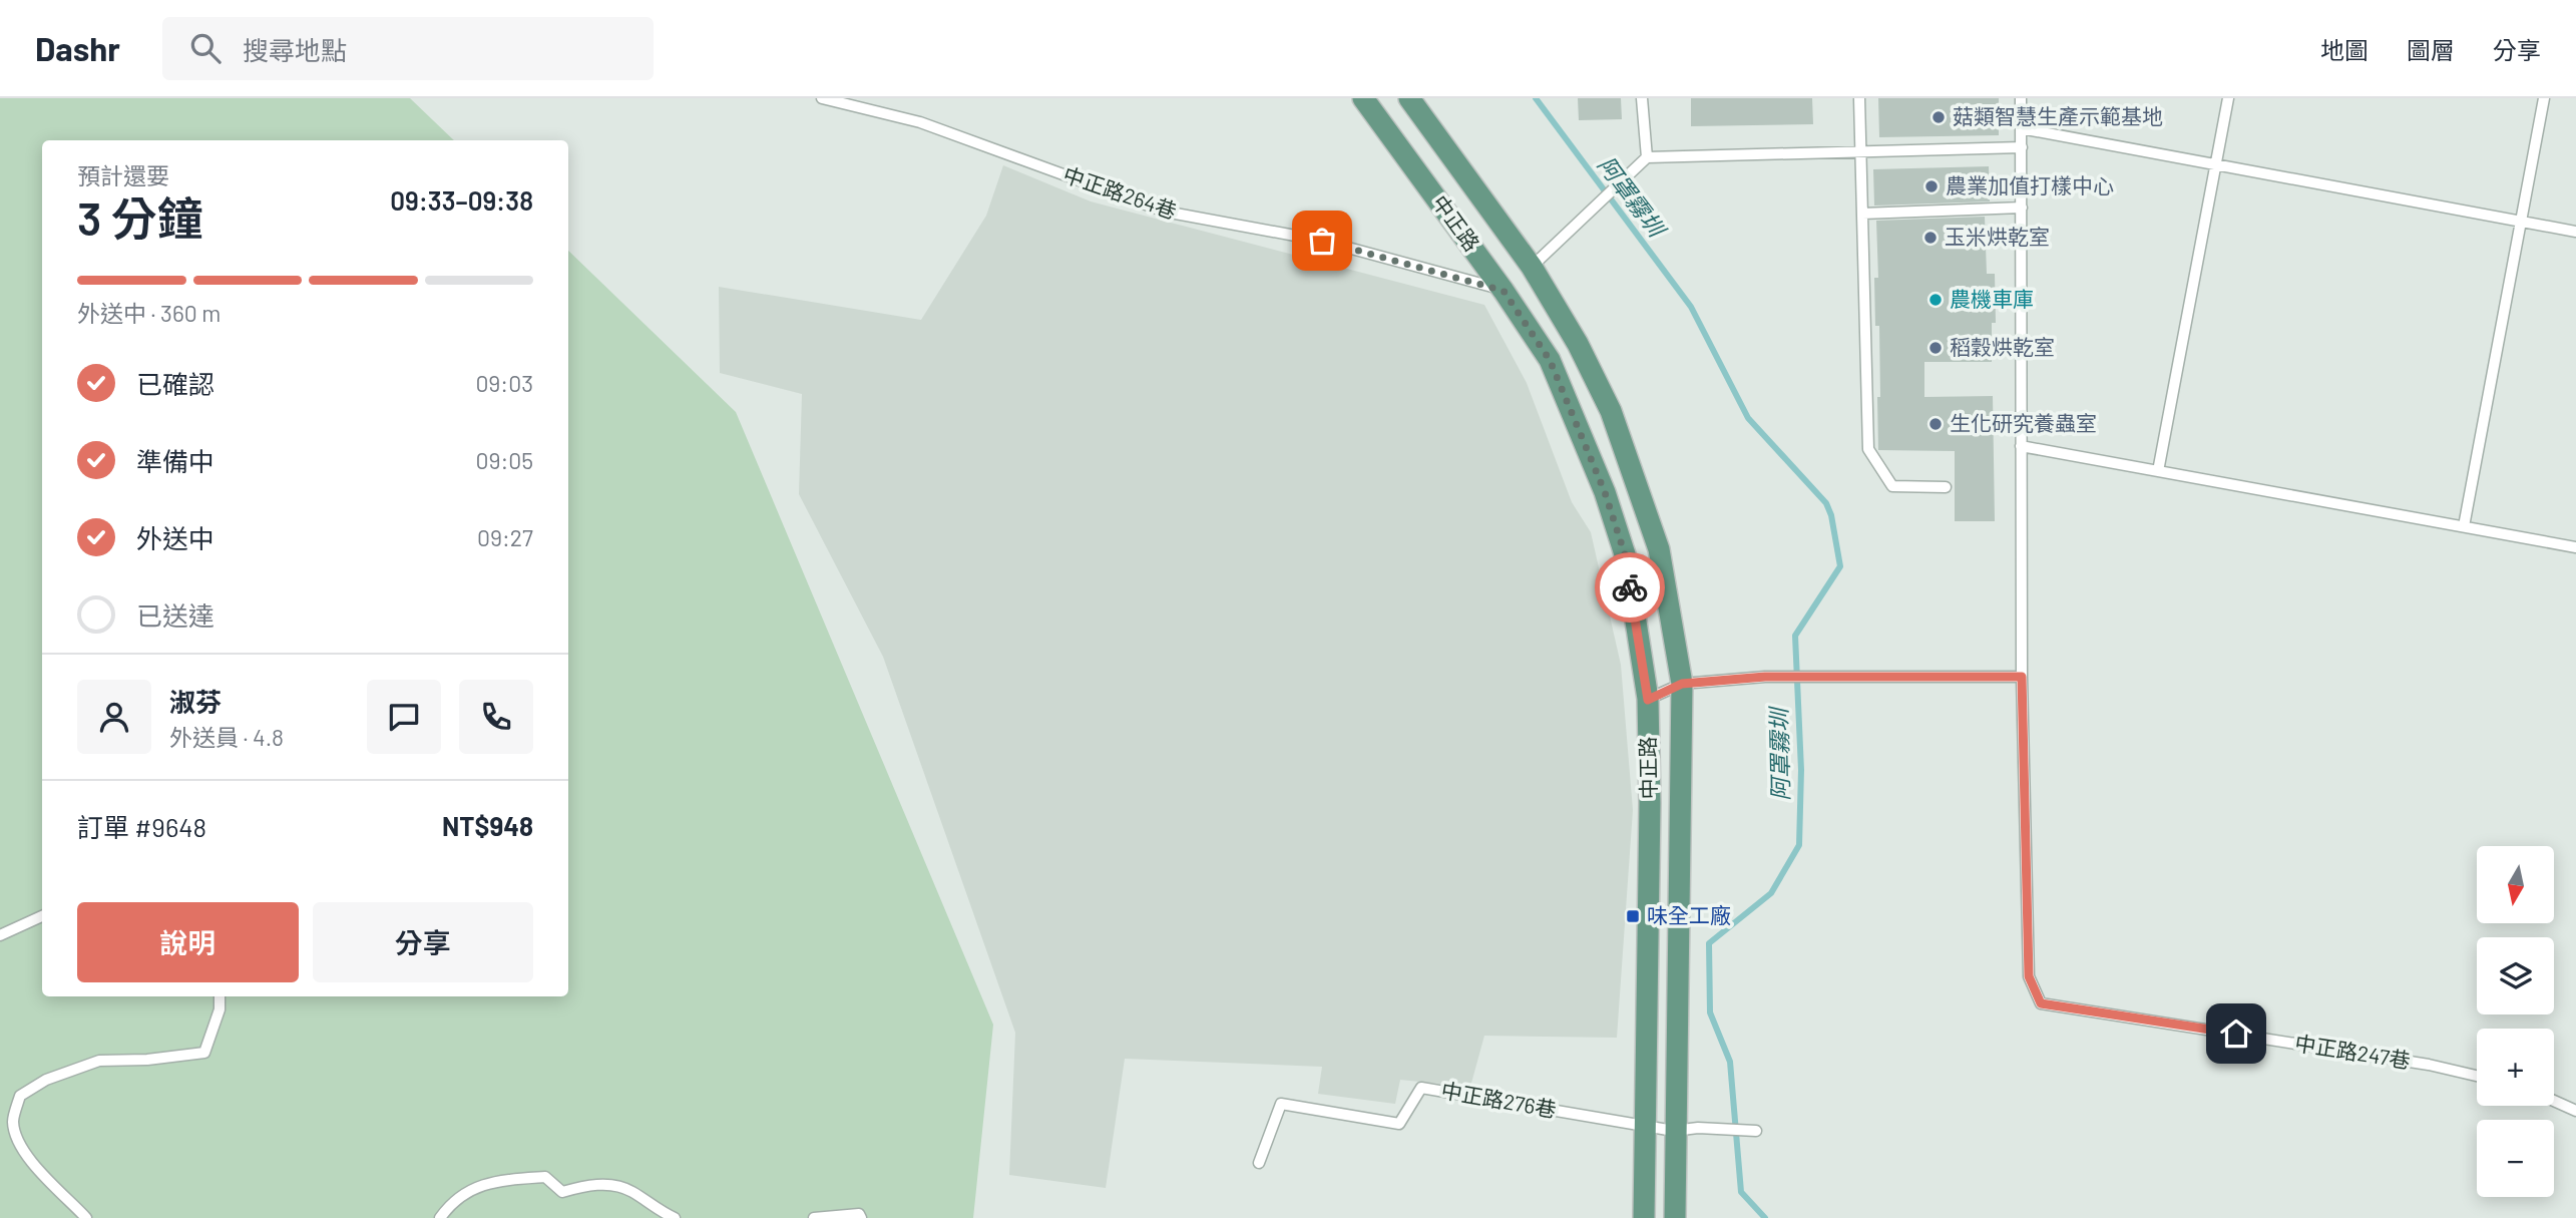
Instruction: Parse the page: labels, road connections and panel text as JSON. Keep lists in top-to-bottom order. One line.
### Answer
{"streets":{"main road":["中正路"],"lane":["中正路264巷","中正路247巷","中正路276巷"]},"crossings":[["中正路264巷","中正路"],["中正路","中正路276巷"]],"water":["阿罩霧圳"],"places":{"other":["菇類智慧生產示範基地","農業加值打樣中心","玉米烘乾室","農機車庫","稻穀烘乾室","生化研究養蟲室"],"transit":["味全工廠"]},"north":"bottom","page":{"header":"Dashr","search":"搜尋地點","nav":["地圖","圖層","分享"],"heading":["3 分鐘","預計還要","09:33–09:38"],"panel":["淑芬","外送員 · 4.8","訂單 #9648","NT$948"],"bar":"外送中 · 360 m","list":[["已確認","09:03"],["準備中","09:05"],["外送中","09:27"],"已送達"],"map_buttons":["+","−"],"buttons":["說明","分享"]}}
